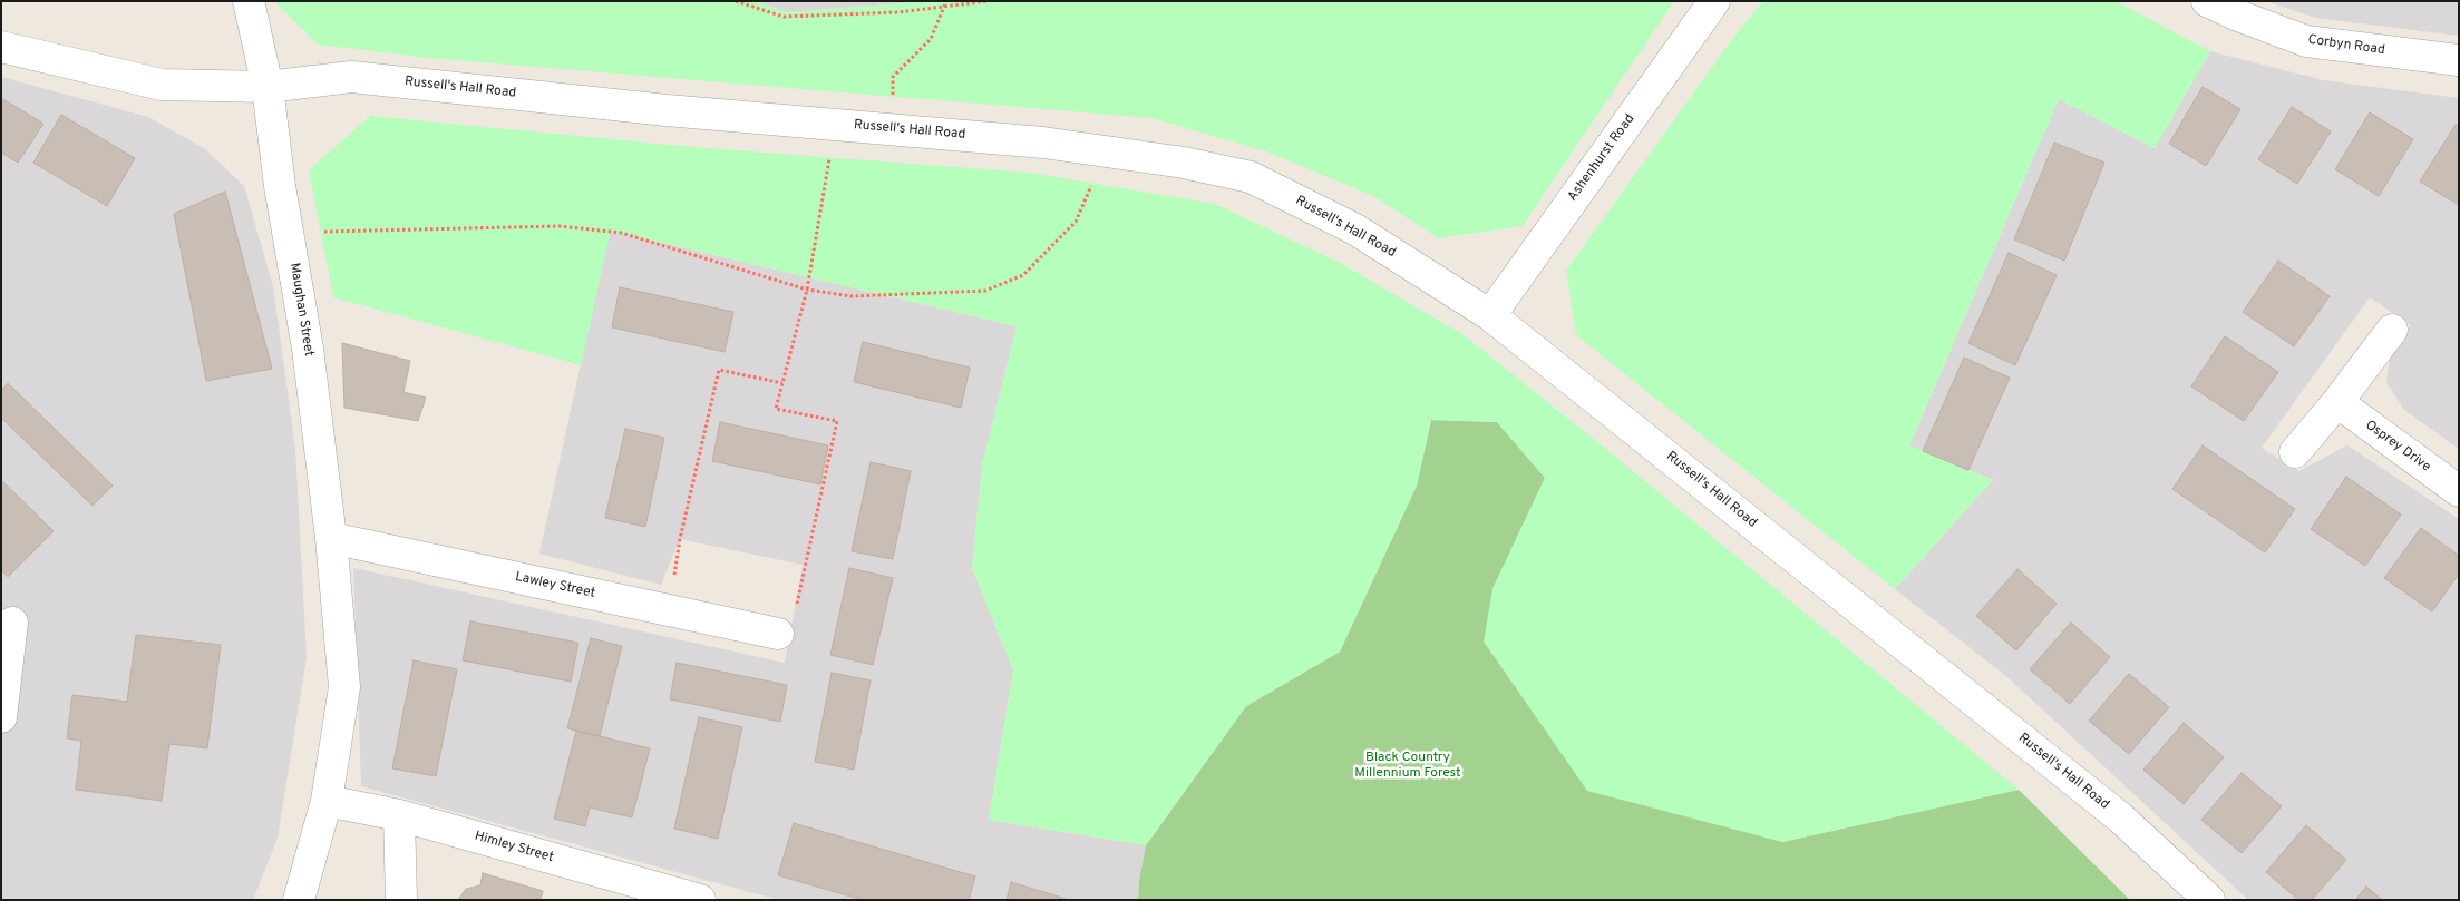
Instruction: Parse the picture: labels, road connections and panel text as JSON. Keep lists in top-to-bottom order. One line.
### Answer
{"streets":{"street":["Corbyn Road","Russell's Hall Road","Ashenhurst Road","Maughan Street","Osprey Drive","Lawley Street","Himley Street"]},"crossings":[["Russell's Hall Road","Ashenhurst Road"],["Russell's Hall Road","Maughan Street"],["Maughan Street","Lawley Street"],["Maughan Street","Himley Street"]],"parks":["Black Country Millennium Forest"]}
